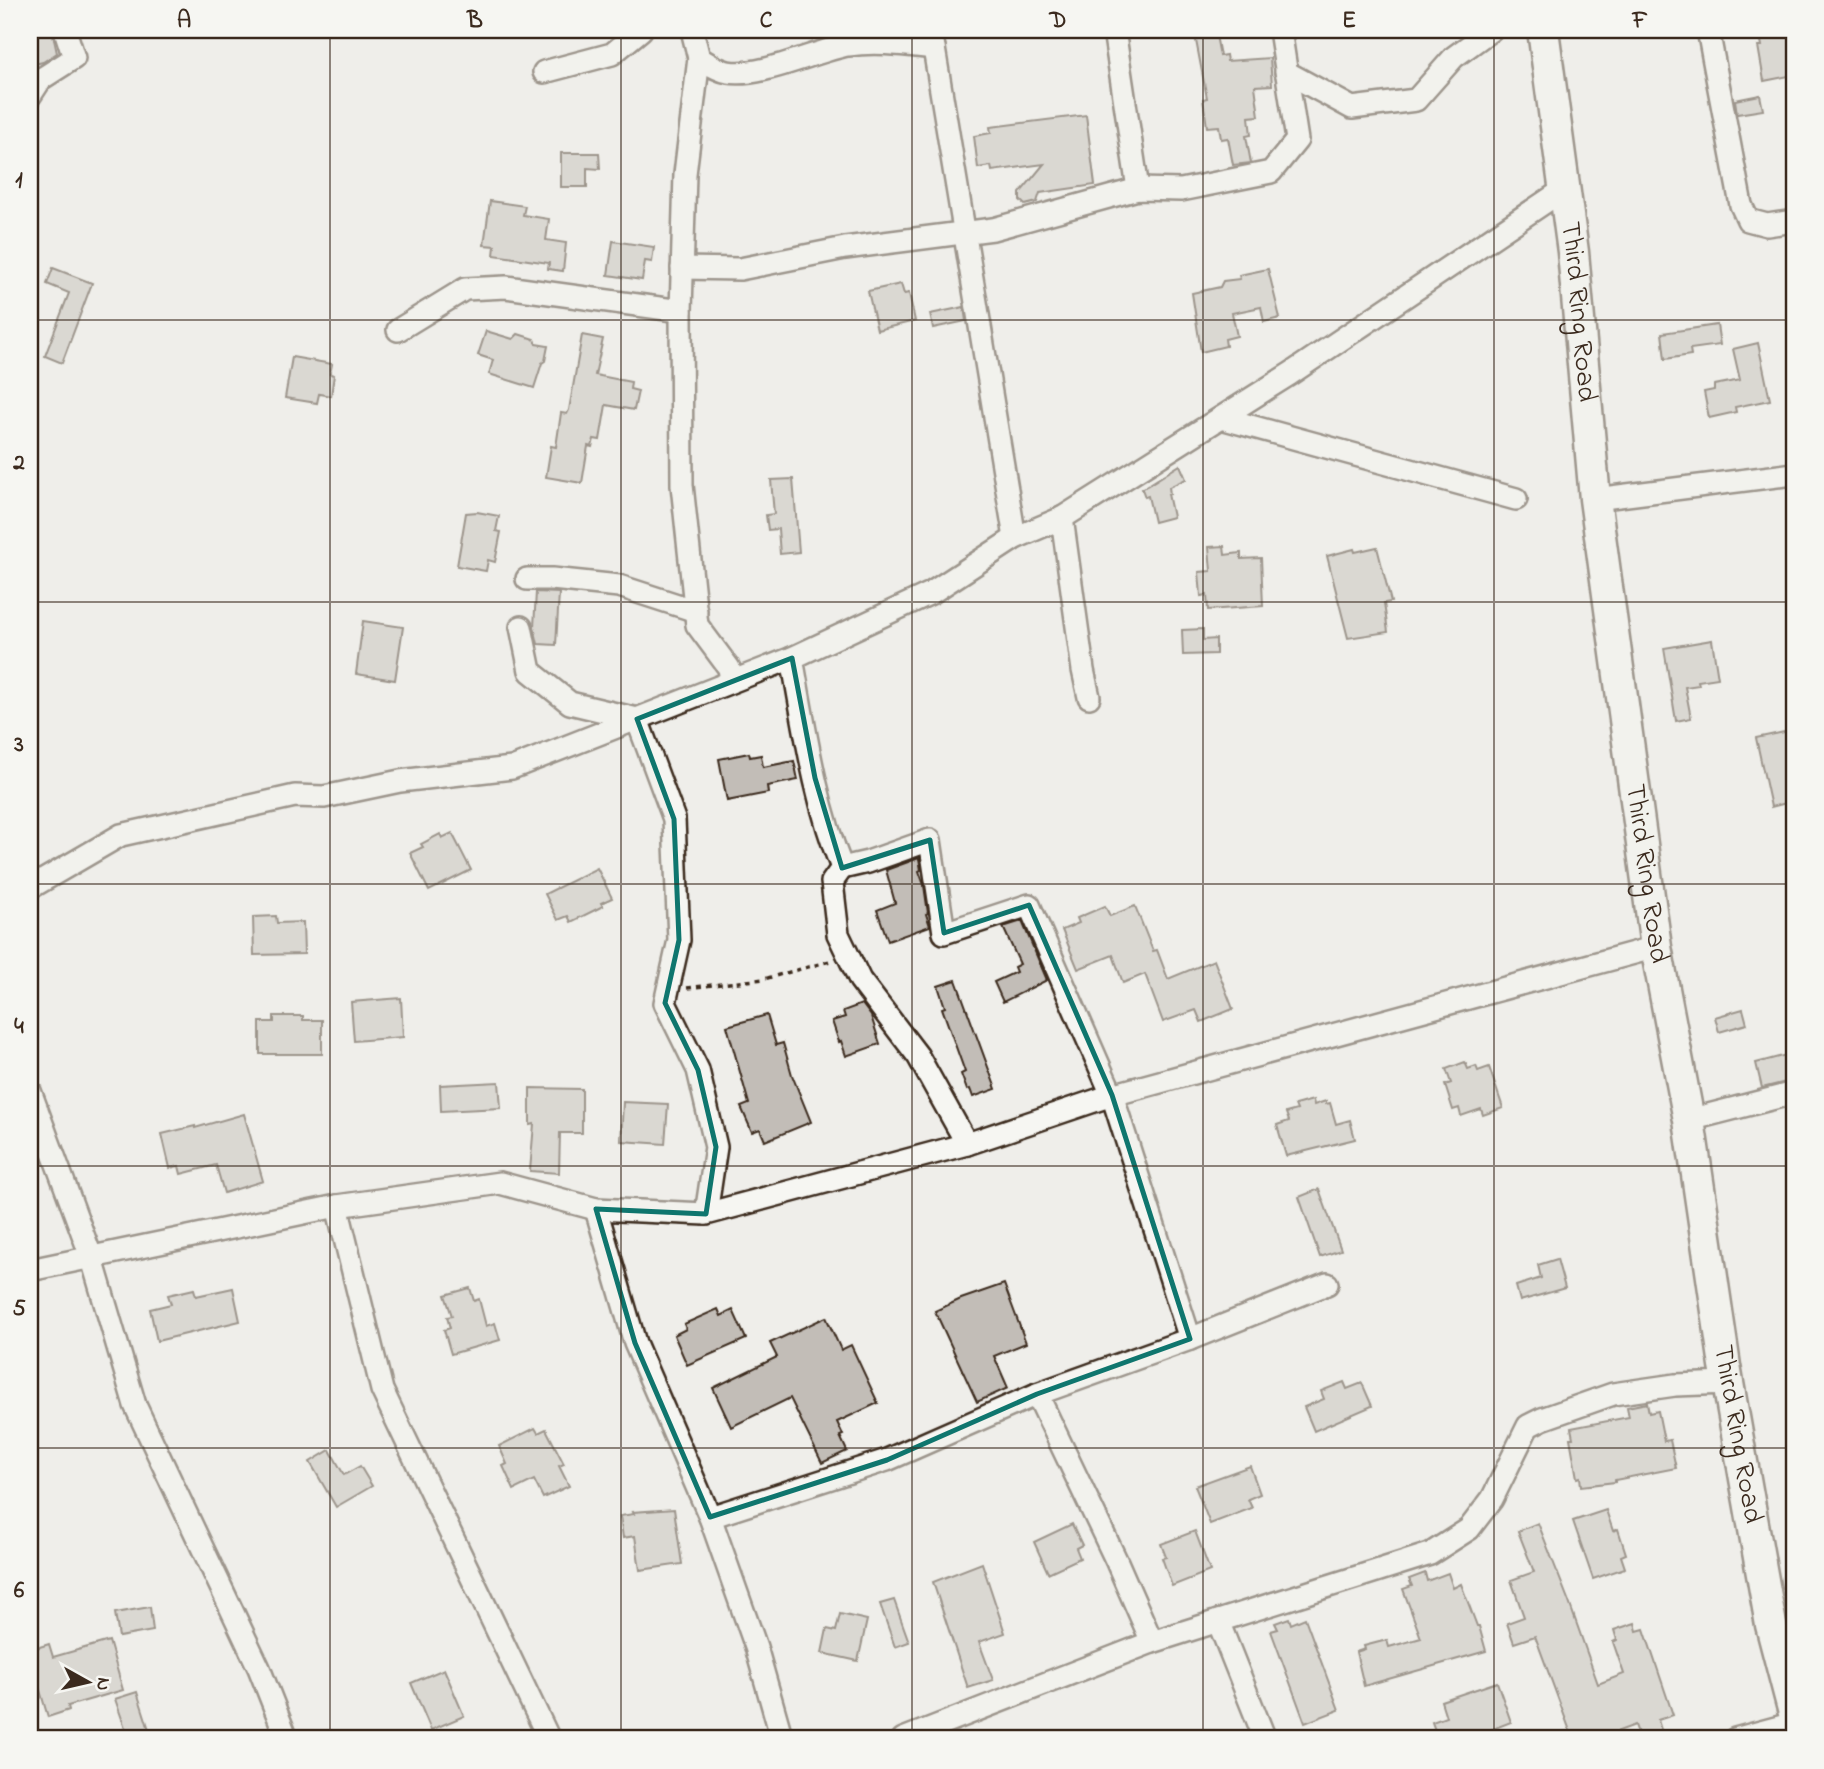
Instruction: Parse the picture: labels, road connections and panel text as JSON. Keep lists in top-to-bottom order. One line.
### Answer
{"streets":{"street":["Third Ring Road"]},"north":"right","grid":{"columns":["A","B","C","D","E","F"],"rows":["1","2","3","4","5","6"]}}
